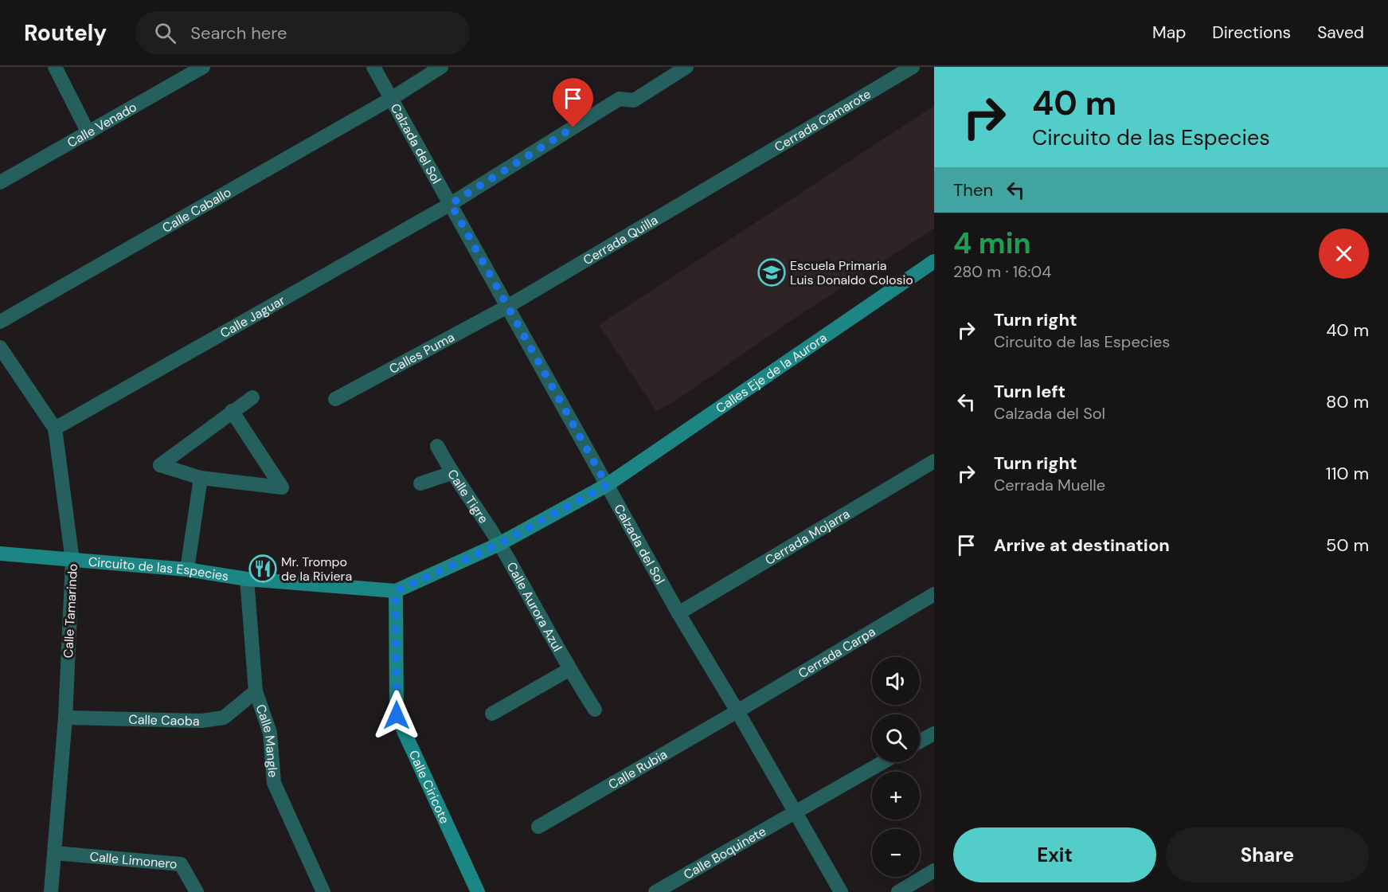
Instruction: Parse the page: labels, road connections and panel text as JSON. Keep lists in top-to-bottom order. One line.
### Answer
{"streets":{"street":["Cerrada Camarote","Calle Venado","Calzada del Sol","Calle Caballo","Cerrada Quilla","Calle Jaguar","Calles Puma","Calles Eje de la Aurora","Calle Tigre","Cerrada Mojarra","Circuito de las Especies","Calle Aurora Azul","Calle Tamarindo","Cerrada Carpa","Calle Caoba","Calle Mangle","Calle Rubia","Calle Ciricote","Calle Boquinete","Calle Limonero"]},"crossings":[["Cerrada Camarote","Cerrada Quilla"],["Calzada del Sol","Calle Caballo"],["Calzada del Sol","Cerrada Quilla"],["Calzada del Sol","Calle Jaguar"],["Calzada del Sol","Calles Puma"],["Calzada del Sol","Calles Eje de la Aurora"],["Calzada del Sol","Cerrada Mojarra"],["Calzada del Sol","Circuito de las Especies"],["Calzada del Sol","Cerrada Carpa"],["Calzada del Sol","Calle Rubia"],["Calzada del Sol","Calle Boquinete"],["Cerrada Quilla","Calles Puma"],["Calle Jaguar","Calle Tamarindo"],["Calles Eje de la Aurora","Circuito de las Especies"],["Calle Tigre","Circuito de las Especies"],["Calle Tigre","Calle Aurora Azul"],["Circuito de las Especies","Calle Aurora Azul"],["Circuito de las Especies","Calle Tamarindo"],["Circuito de las Especies","Calle Mangle"],["Circuito de las Especies","Calle Ciricote"],["Calle Tamarindo","Calle Caoba"],["Calle Tamarindo","Calle Limonero"],["Cerrada Carpa","Calle Rubia"],["Calle Caoba","Calle Mangle"]],"places":{"school or university":["Escuela Primaria Luis Donaldo Colosio"],"restaurant":["Mr. Trompo de la Riviera"]},"page":{"header":"Routely","search":"Search here","nav":["Map","Directions","Saved"],"turn":["40 m","Circuito de las Especies"],"then":"Then","heading":["4 min","280 m · 16:04"],"list":[{"name":"Turn right","note":"Circuito de las Especies","value":"40 m"},{"name":"Turn left","note":"Calzada del Sol","value":"80 m"},{"name":"Turn right","note":"Cerrada Muelle","value":"110 m"},{"name":"Arrive at destination","value":"50 m"}],"map_buttons":["+","−"],"buttons":["Exit","Share"]}}
